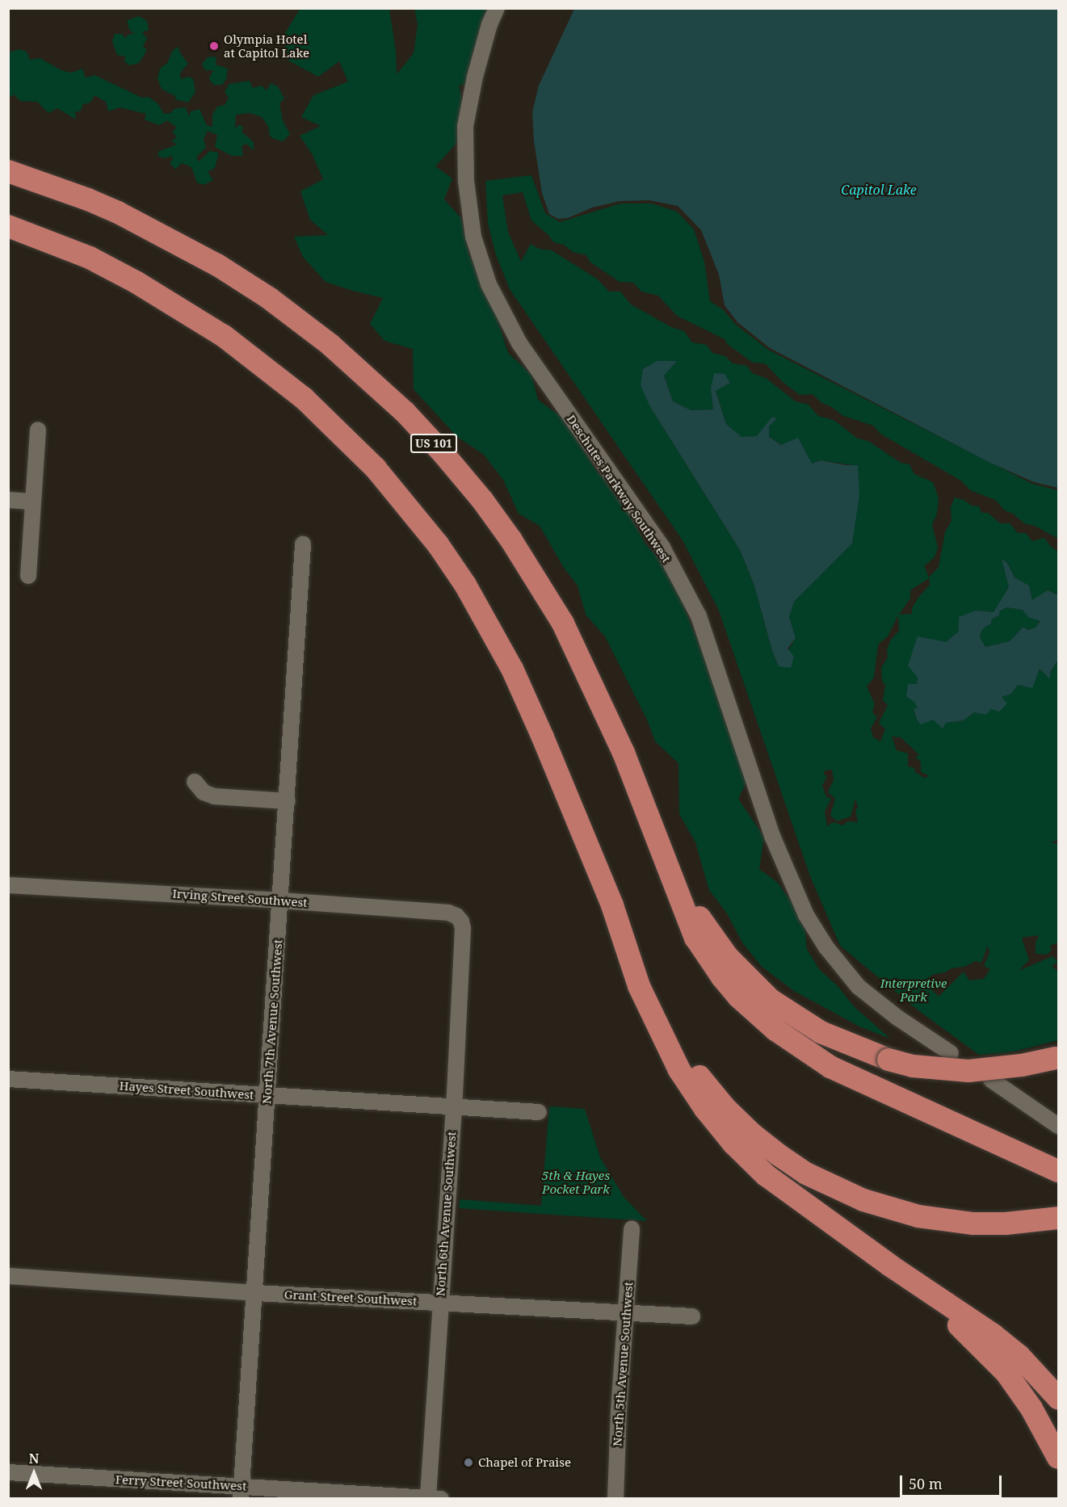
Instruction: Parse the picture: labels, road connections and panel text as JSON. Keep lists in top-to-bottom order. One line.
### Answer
{"streets":{"highway":["US 101"],"street":["Deschutes Parkway Southwest","Irving Street Southwest","North 7th Avenue Southwest","Hayes Street Southwest","North 6th Avenue Southwest","Grant Street Southwest","North 5th Avenue Southwest","Ferry Street Southwest"]},"crossings":[["Irving Street Southwest","North 7th Avenue Southwest"],["Irving Street Southwest","North 6th Avenue Southwest"],["North 7th Avenue Southwest","Hayes Street Southwest"],["North 7th Avenue Southwest","Grant Street Southwest"],["North 7th Avenue Southwest","Ferry Street Southwest"],["Hayes Street Southwest","North 6th Avenue Southwest"],["North 6th Avenue Southwest","Grant Street Southwest"],["North 6th Avenue Southwest","Ferry Street Southwest"],["Grant Street Southwest","North 5th Avenue Southwest"]],"water":["Capitol Lake"],"parks":["Interpretive Park","5th & Hayes Pocket Park"],"places":["Olympia Hotel at Capitol Lake","Chapel of Praise"],"scale_bar":"50 m","north":"top"}
